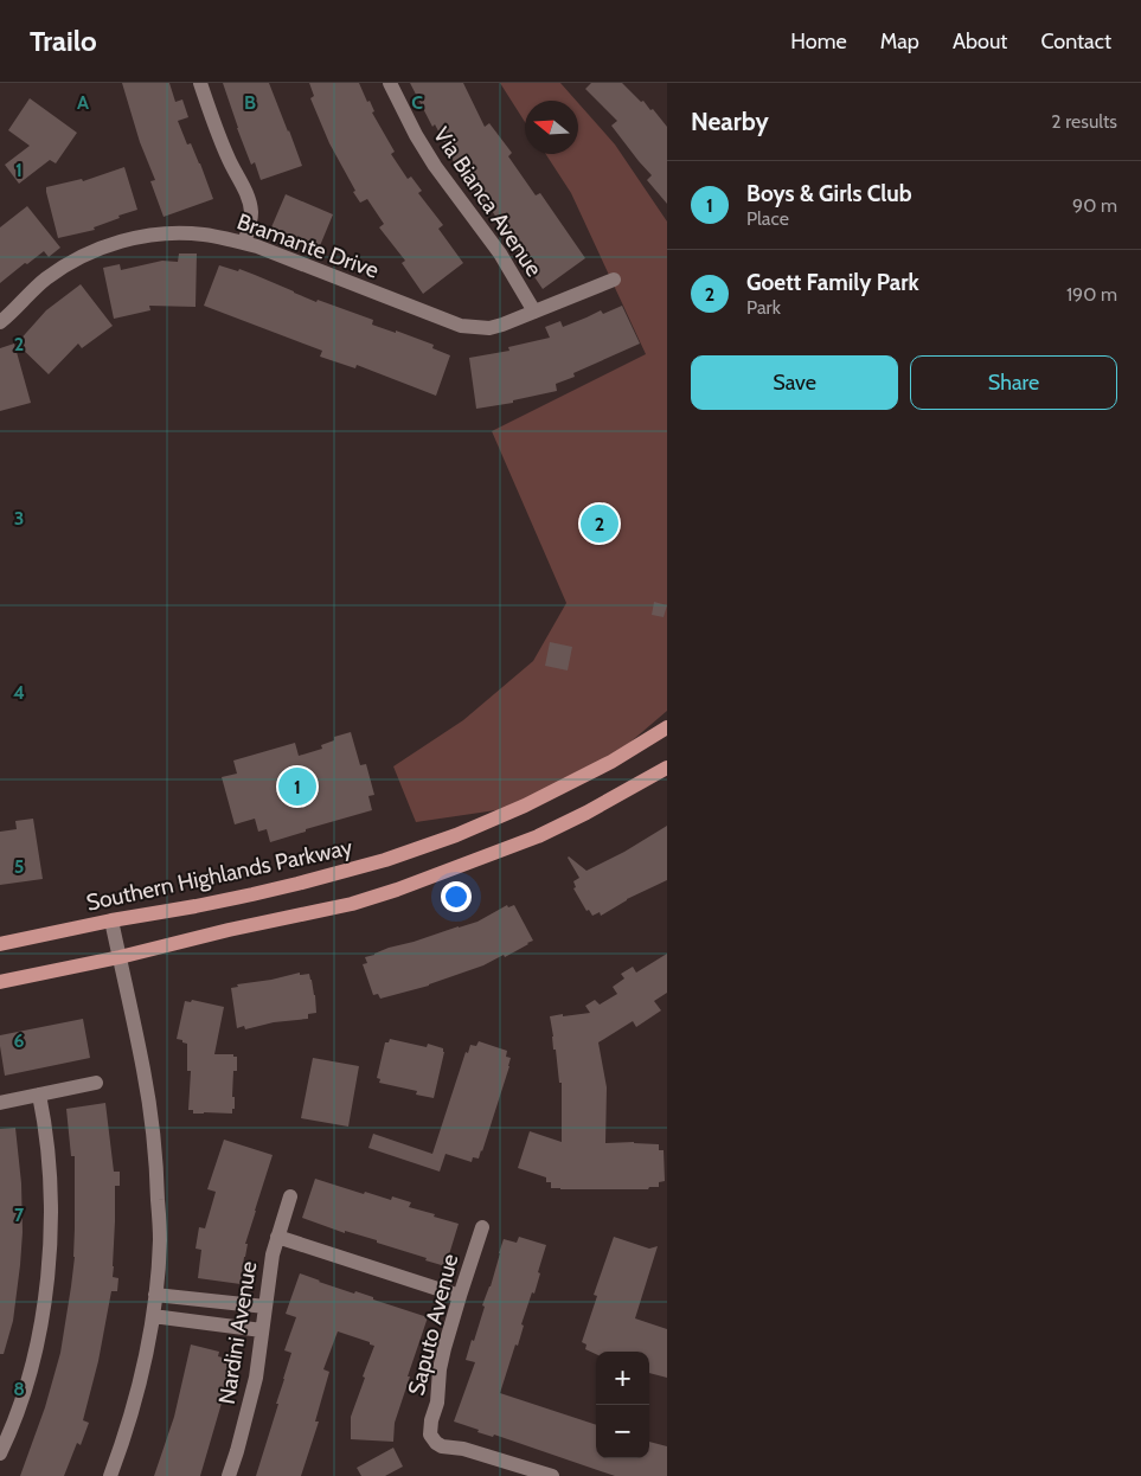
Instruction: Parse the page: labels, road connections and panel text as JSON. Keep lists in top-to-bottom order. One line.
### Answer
{"streets":{"main road":["Southern Highlands Parkway"],"street":["Via Bianca Avenue","Bramante Drive","Saputo Avenue","Nardini Avenue"]},"crossings":[["Via Bianca Avenue","Bramante Drive"]],"north":"left","page":{"header":"Trailo","nav":["Home","Map","About","Contact"],"heading":["Nearby","2 results"],"list":[{"mark":"1","name":"Boys & Girls Club","note":"Place","value":"90 m"},{"mark":"2","name":"Goett Family Park","note":"Park","value":"190 m"}],"buttons":["Save","Share"],"pins":["2","1"],"map_buttons":["+","−"]},"grid":{"columns":["A","B","C"],"rows":["1","2","3","4","5","6","7","8"]}}
